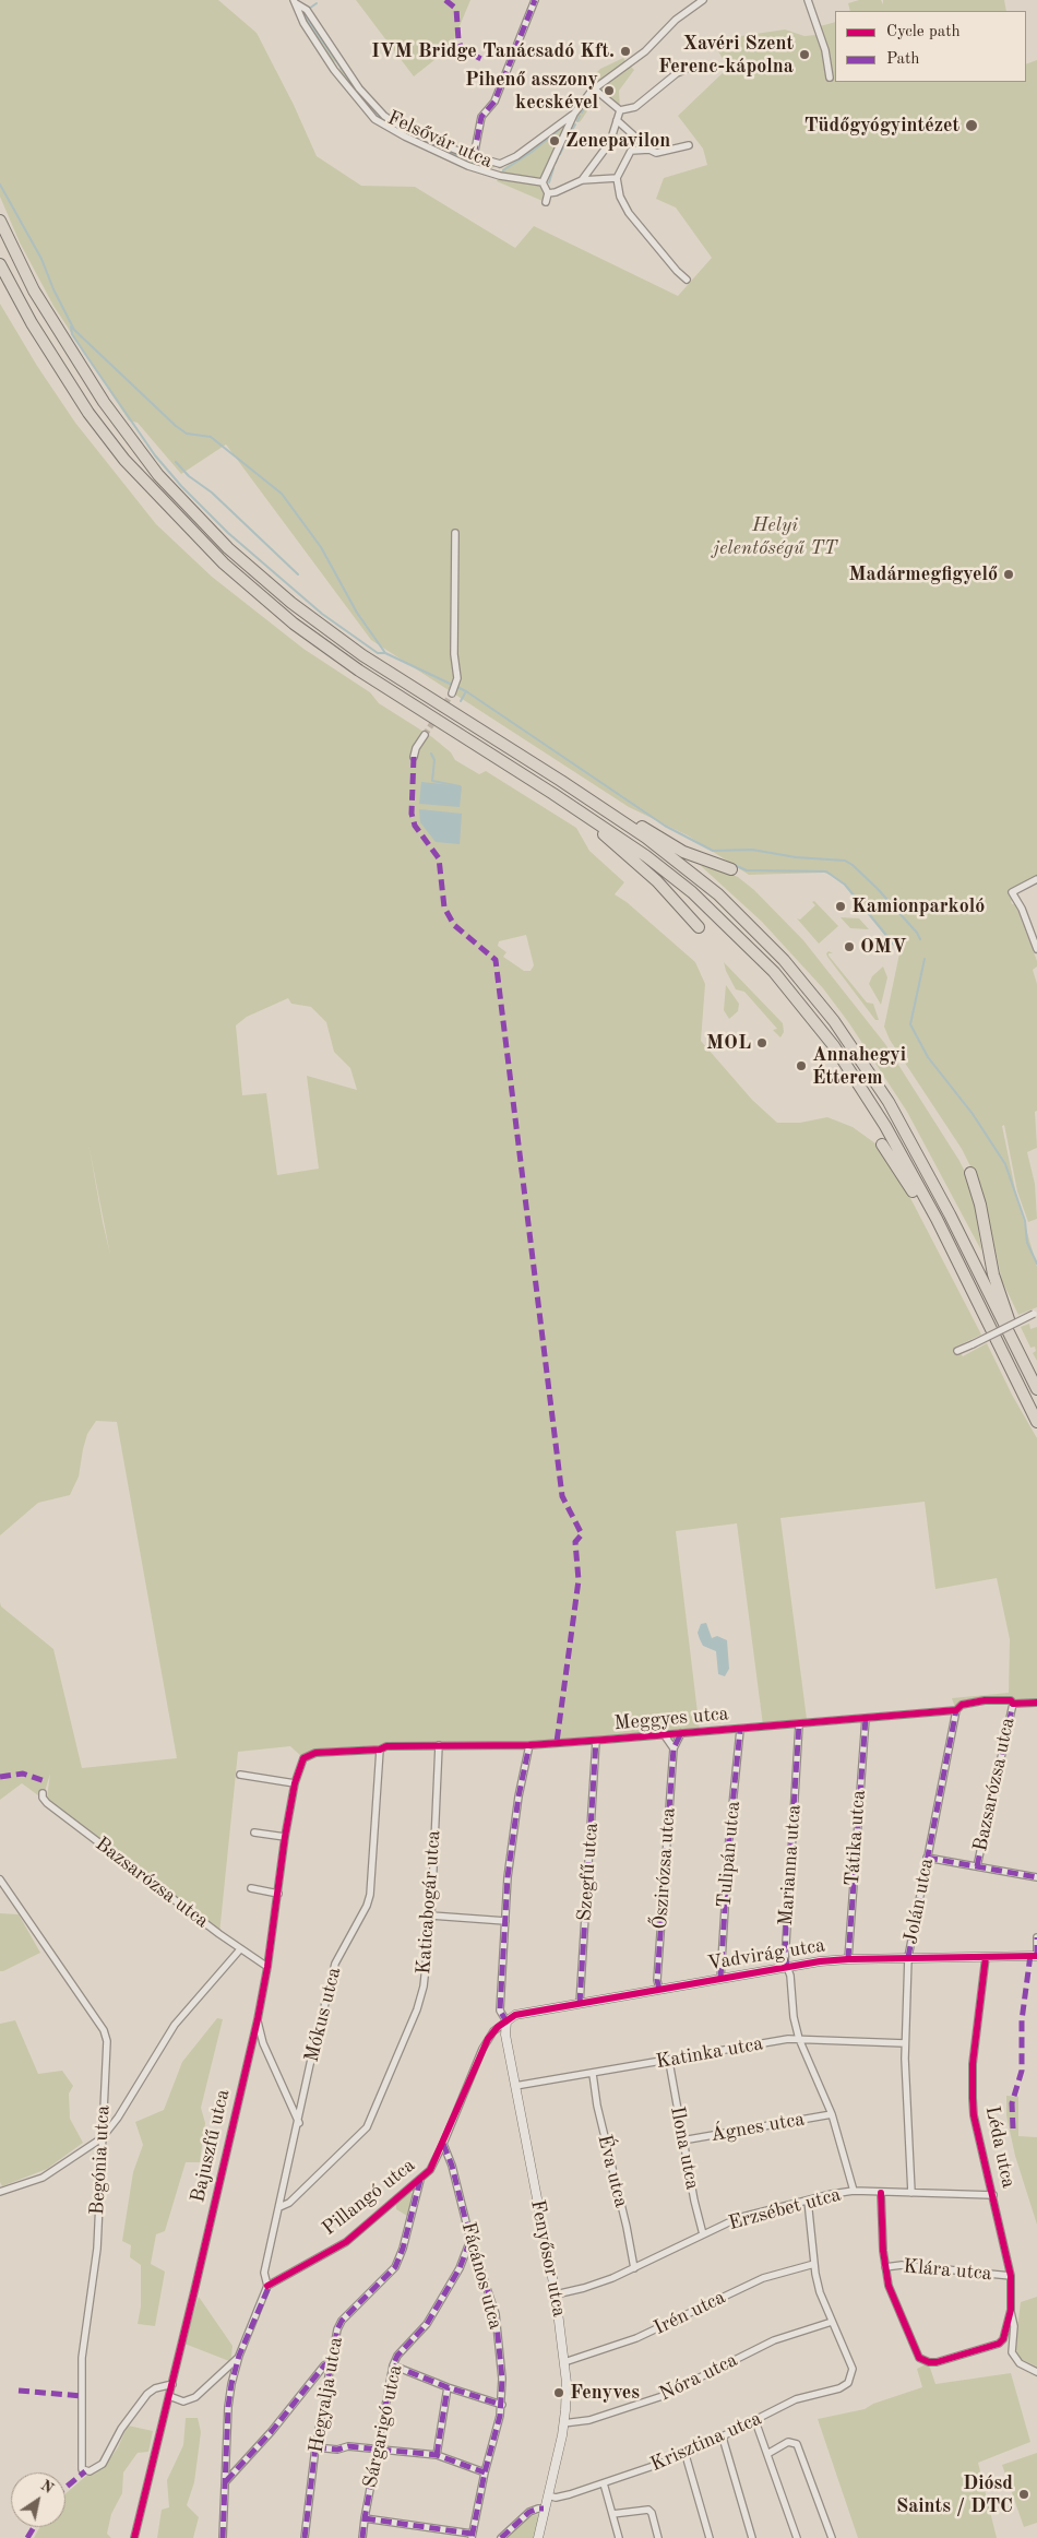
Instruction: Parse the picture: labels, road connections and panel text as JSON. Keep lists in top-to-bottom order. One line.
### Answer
{"streets":{"street":["Felsővár utca","Meggyes utca","Bazsarózsa utca","Tátika utca","Tulipán utca","Marianna utca","Őszirózsa utca","Szegfű utca","Jolán utca","Katicabogár utca","Vadvirág utca","Mókus utca","Katinka utca","Ágnes utca","Bajuszfű utca","Léda utca","Ilona utca","Begónia utca","Éva utca","Pillangó utca","Erzsébet utca","Fenyősor utca","Klára utca","Fácános utca","Irén utca","Nóra utca","Hegyalja utca","Sárgarigó utca","Krisztina utca"]},"crossings":[["Meggyes utca","Bazsarózsa utca"],["Meggyes utca","Tátika utca"],["Meggyes utca","Tulipán utca"],["Meggyes utca","Marianna utca"],["Meggyes utca","Őszirózsa utca"],["Meggyes utca","Szegfű utca"],["Meggyes utca","Jolán utca"],["Meggyes utca","Katicabogár utca"],["Meggyes utca","Mókus utca"],["Meggyes utca","Bajuszfű utca"],["Bazsarózsa utca","Bajuszfű utca"],["Tátika utca","Vadvirág utca"],["Tulipán utca","Vadvirág utca"],["Marianna utca","Vadvirág utca"],["Marianna utca","Katinka utca"],["Marianna utca","Ágnes utca"],["Marianna utca","Erzsébet utca"],["Őszirózsa utca","Vadvirág utca"],["Szegfű utca","Vadvirág utca"],["Jolán utca","Vadvirág utca"],["Jolán utca","Katinka utca"],["Jolán utca","Erzsébet utca"],["Katicabogár utca","Mókus utca"],["Vadvirág utca","Léda utca"],["Vadvirág utca","Pillangó utca"],["Vadvirág utca","Fenyősor utca"],["Mókus utca","Pillangó utca"],["Katinka utca","Ilona utca"],["Katinka utca","Éva utca"],["Katinka utca","Fenyősor utca"],["Ágnes utca","Ilona utca"],["Bajuszfű utca","Begónia utca"],["Léda utca","Erzsébet utca"],["Léda utca","Klára utca"],["Ilona utca","Erzsébet utca"],["Éva utca","Erzsébet utca"],["Pillangó utca","Fenyősor utca"],["Pillangó utca","Fácános utca"],["Pillangó utca","Hegyalja utca"],["Erzsébet utca","Fenyősor utca"],["Fenyősor utca","Irén utca"],["Fenyősor utca","Nóra utca"],["Fenyősor utca","Krisztina utca"],["Fácános utca","Sárgarigó utca"],["Nóra utca","Krisztina utca"]],"parks":["Helyi jelentőségű TT"],"places":["IVM Bridge Tanácsadó Kft.","Xavéri Szent Ferenc-kápolna","Pihenő asszony kecskével","Tüdőgyógyintézet","Zenepavilon","Madármegfigyelő","Kamionparkoló","OMV","MOL","Annahegyi Étterem","Fenyves","Diósd Saints / DTC"],"legend":["Cycle path","Path"],"north":"top right"}
